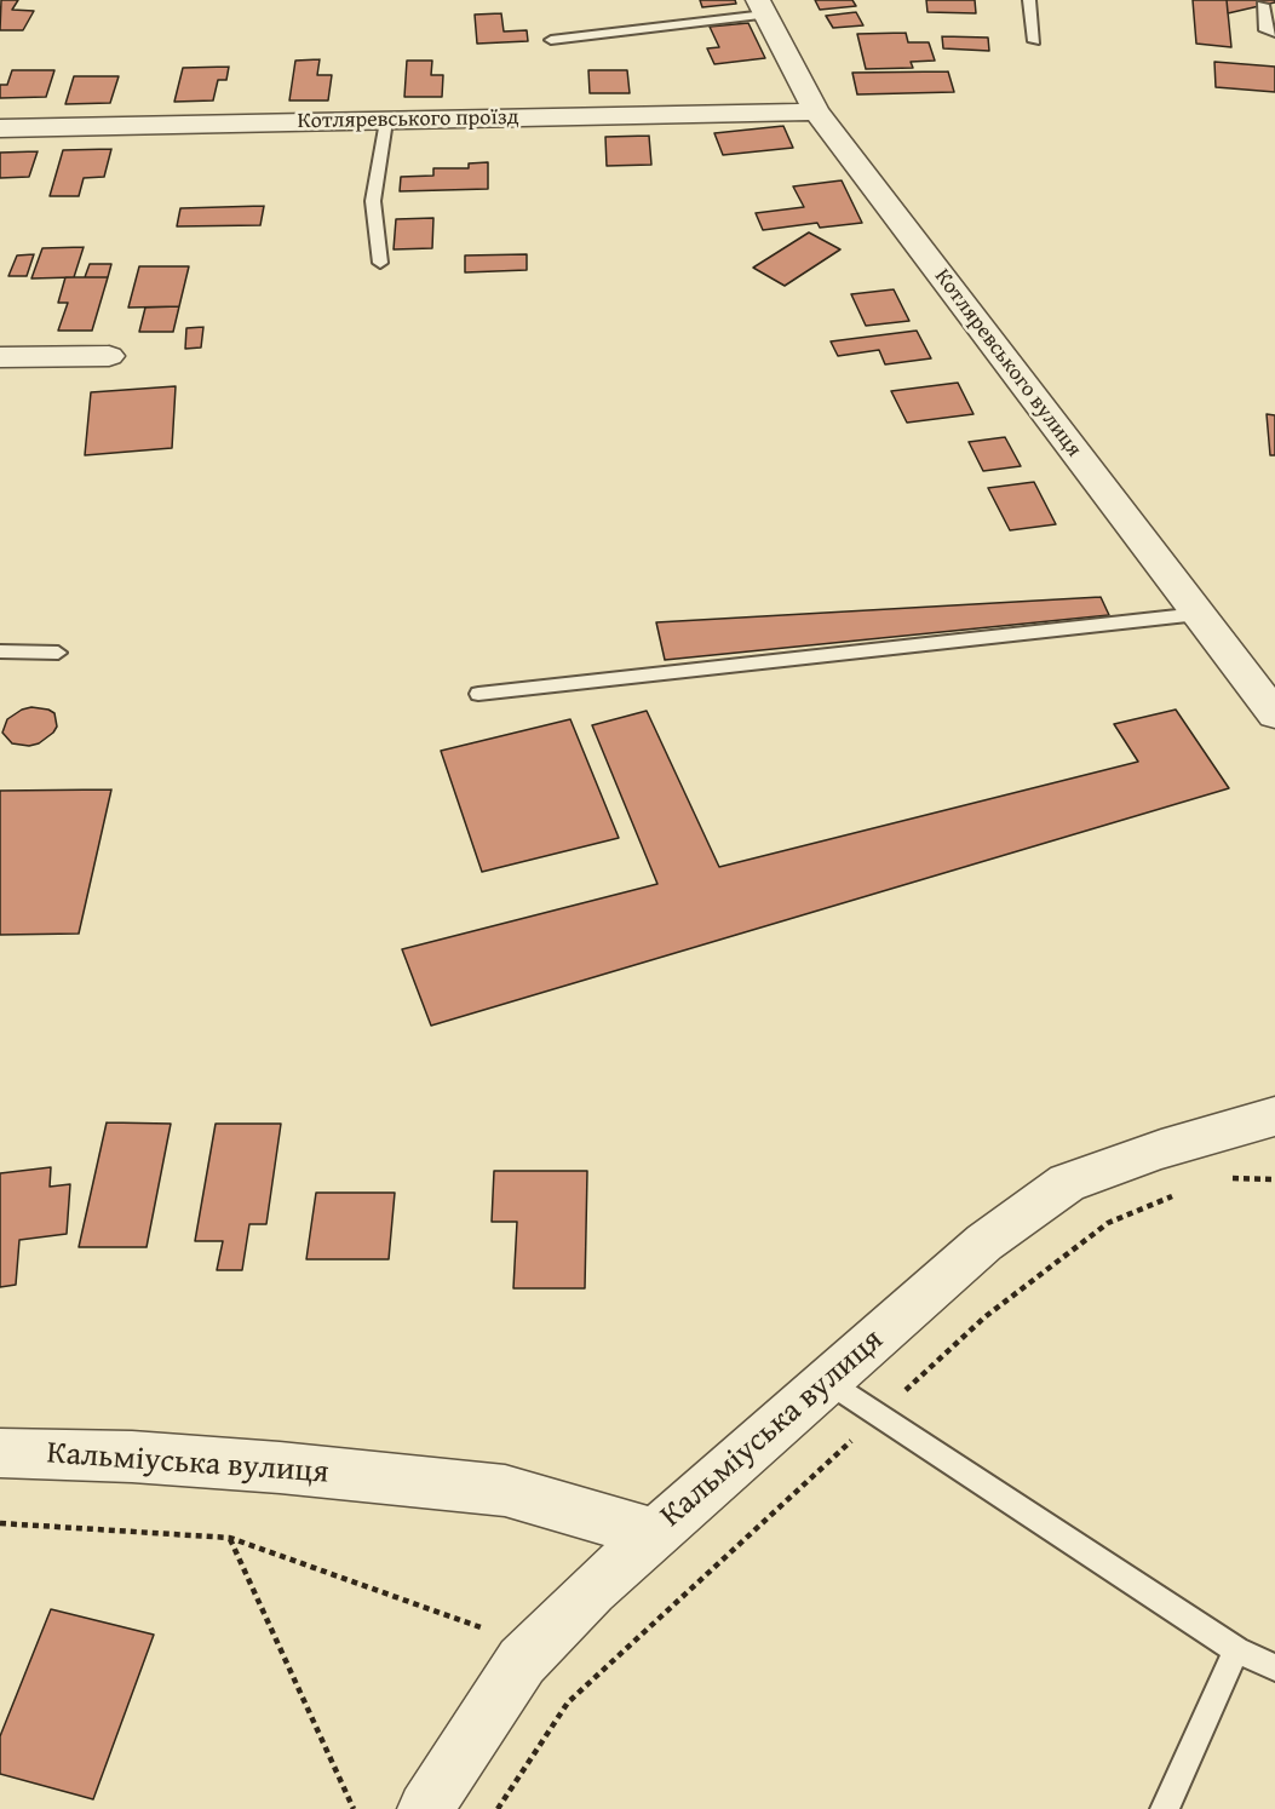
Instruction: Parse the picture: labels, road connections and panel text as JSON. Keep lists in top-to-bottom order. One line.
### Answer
{"streets":{"street":["Котляревського проїзд","Котляревського вулиця","Кальміуська вулиця"]},"crossings":[["Котляревського проїзд","Котляревського вулиця"]]}
